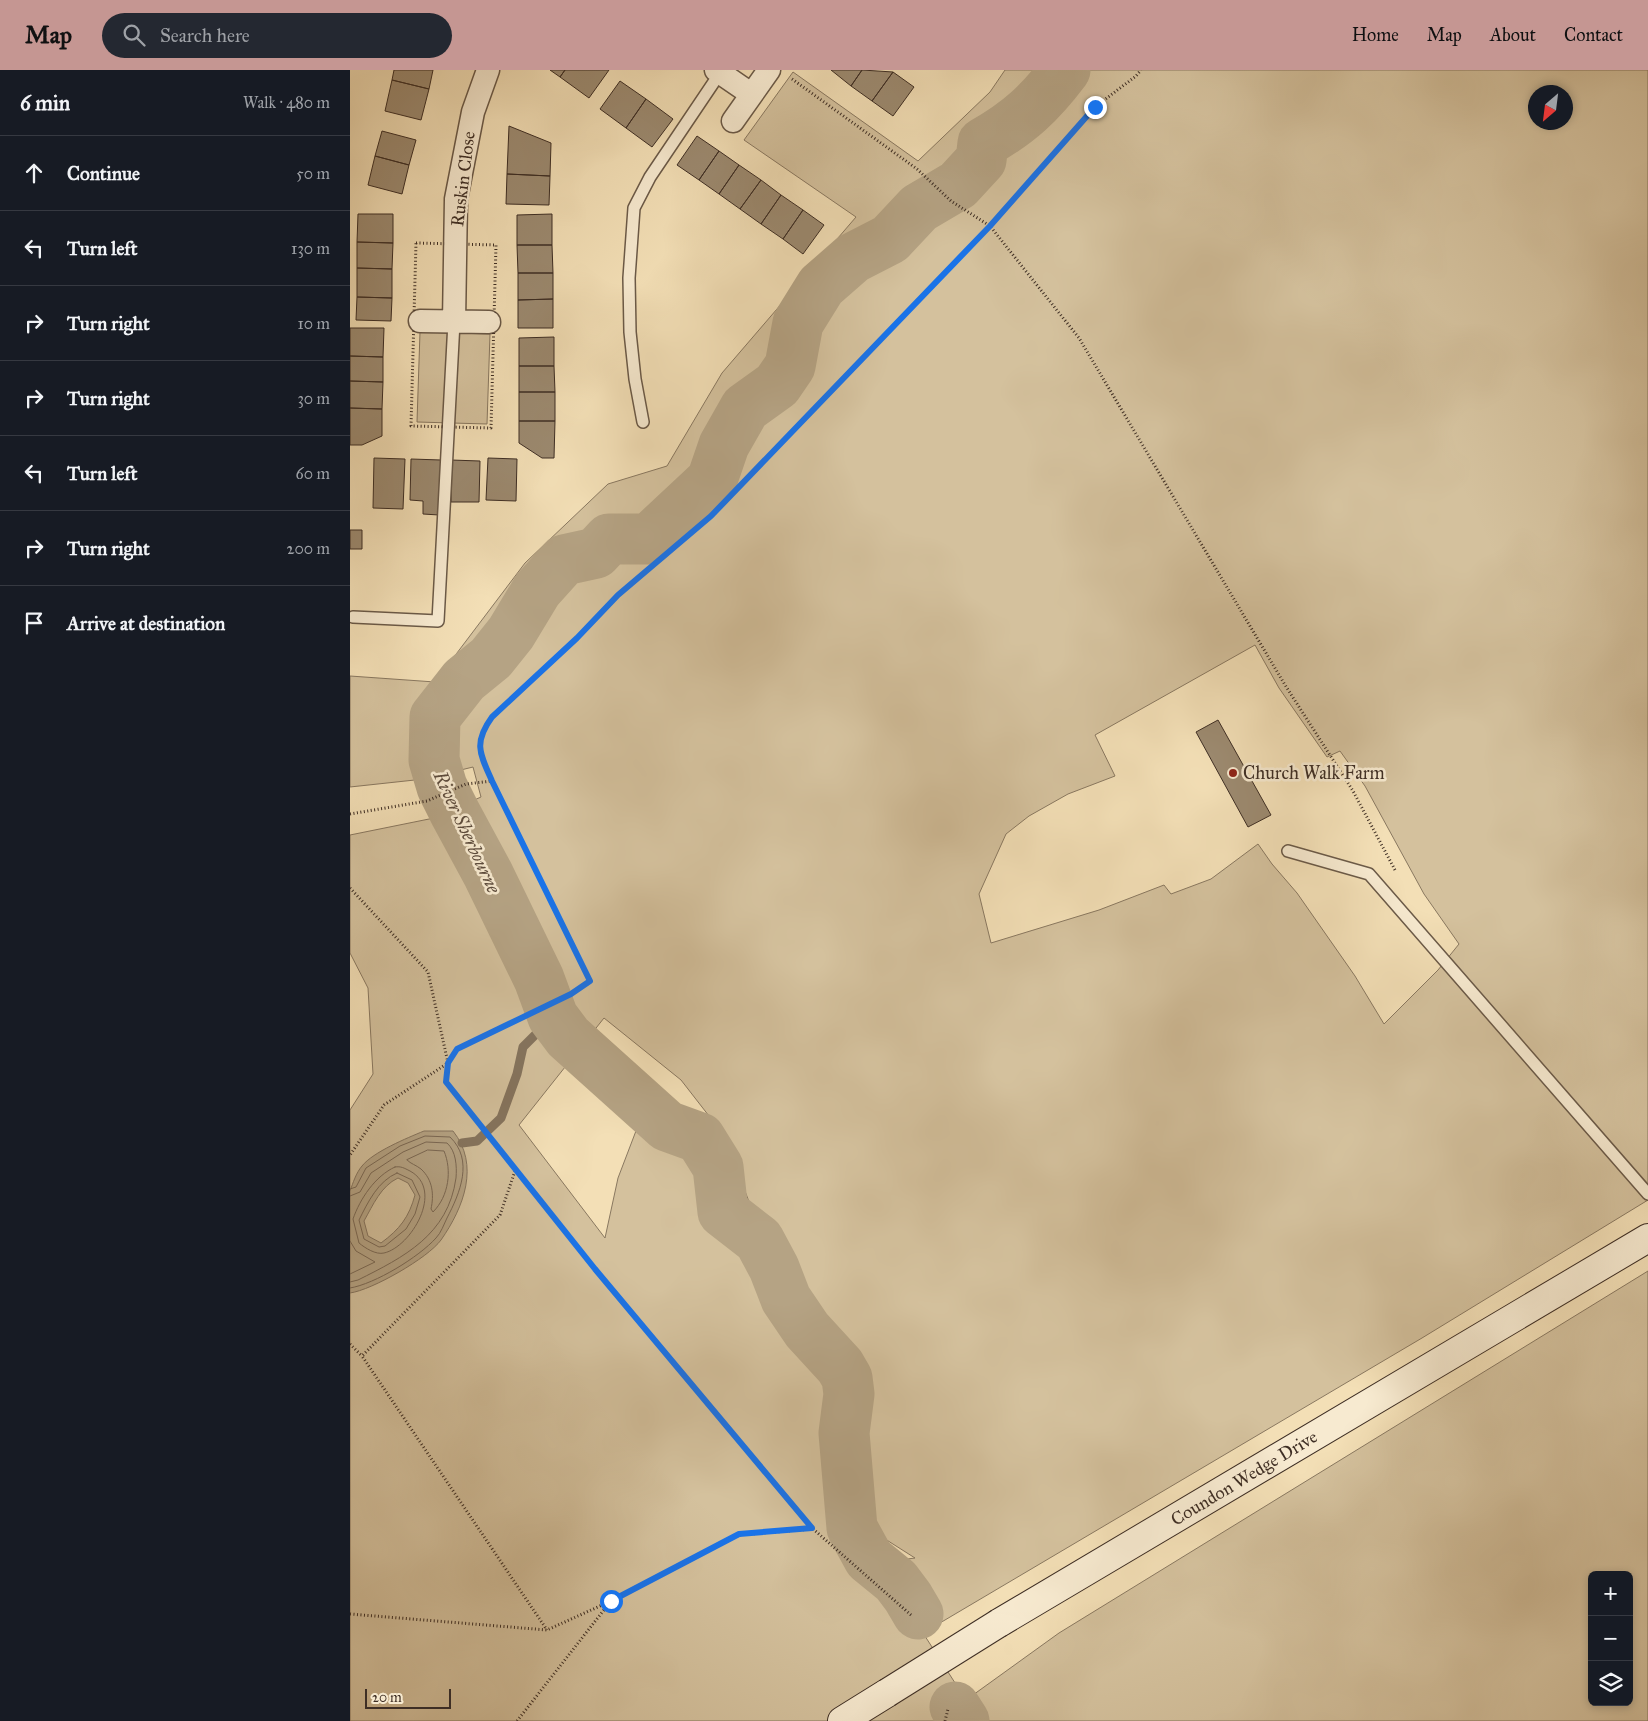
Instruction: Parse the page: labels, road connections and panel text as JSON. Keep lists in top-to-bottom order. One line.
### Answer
{"streets":{"main road":["Coundon Wedge Drive"],"street":["Ruskin Close"]},"water":["River Sherbourne"],"places":["Church Walk Farm"],"scale_bar":"20 m","north":"bottom left","page":{"header":"Map","search":"Search here","nav":["Home","Map","About","Contact"],"heading":["6 min","Walk · 480 m"],"list":[["Continue","50 m"],["Turn left","130 m"],["Turn right","10 m"],["Turn right","30 m"],["Turn left","60 m"],["Turn right","200 m"],"Arrive at destination"],"map_buttons":["+","−"],"scale":"20 m"}}
